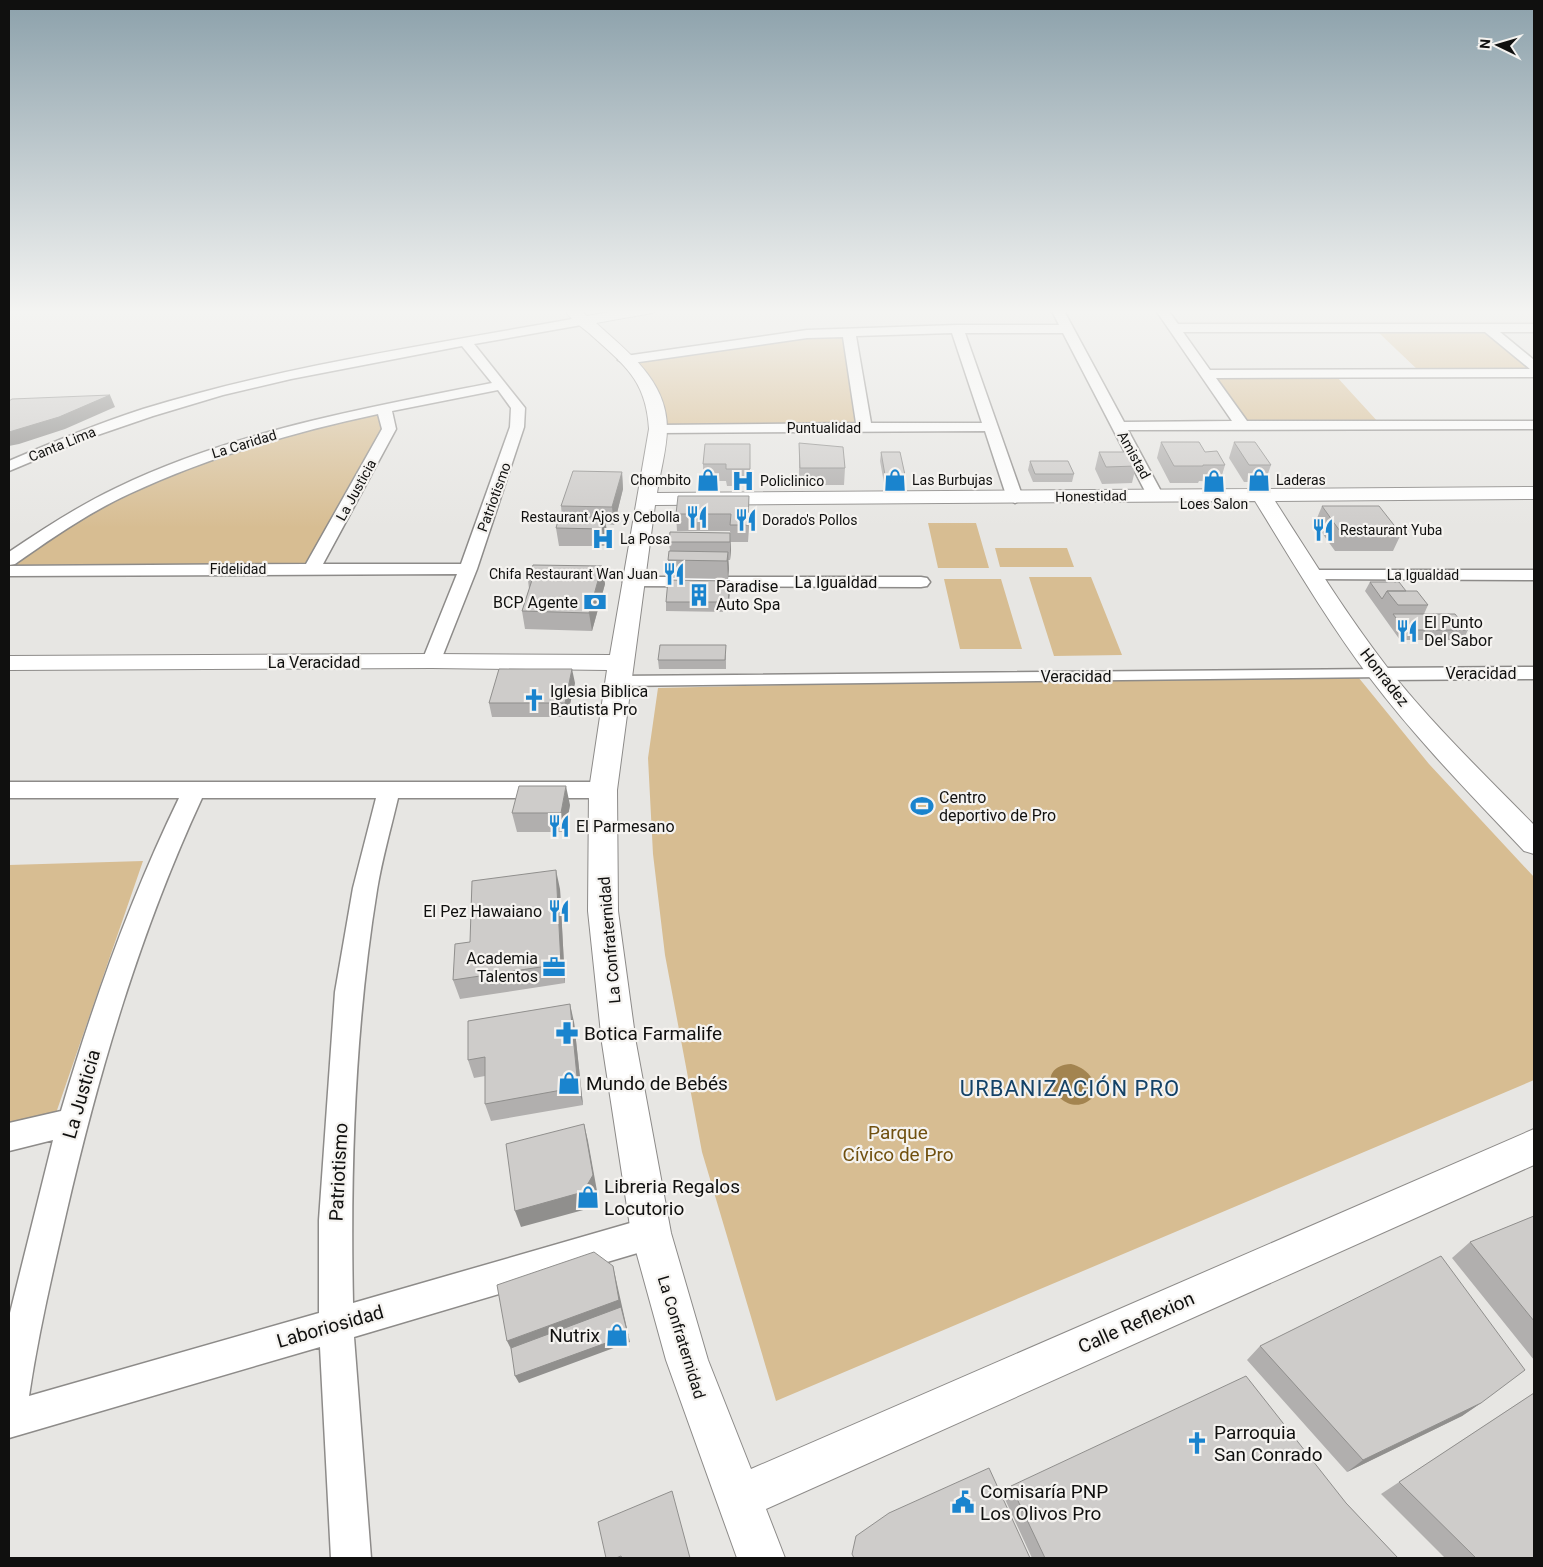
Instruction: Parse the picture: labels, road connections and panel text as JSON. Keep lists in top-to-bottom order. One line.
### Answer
{"streets":{"street":["Puntualidad","Canta Lima","La Caridad","Amistad","La Justicia","Honestidad","Patriotismo","Fidelidad","La Igualdad","La Veracidad","Veracidad","Honradez","La Confraternidad","Calle Reflexion","Laboriosidad"]},"crossings":[["Puntualidad","La Confraternidad"],["La Caridad","La Justicia"],["La Caridad","Patriotismo"],["Amistad","Honestidad"],["La Justicia","Fidelidad"],["Honestidad","Honradez"],["Honestidad","La Confraternidad"],["Patriotismo","Fidelidad"],["Patriotismo","La Veracidad"],["Patriotismo","Laboriosidad"],["La Igualdad","Honradez"],["La Igualdad","La Confraternidad"],["La Veracidad","Veracidad"],["La Veracidad","La Confraternidad"],["Veracidad","Honradez"],["Veracidad","La Confraternidad"],["La Confraternidad","Calle Reflexion"],["La Confraternidad","Laboriosidad"]],"districts":["URBANIZACIÓN PRO"],"parks":["Parque Cívico de Pro"],"places":{"shop":["Chombito","Las Burbujas","Laderas","Loes Salon","Mundo de Bebés","Libreria Regalos Locutorio","Nutrix"],"hospital":["Policlinico","La Posa"],"restaurant":["Restaurant Ajos y Cebolla","Dorado's Pollos","Restaurant Yuba","Chifa Restaurant Wan Juan","El Punto Del Sabor","El Parmesano","El Pez Hawaiano"],"building":["Paradise Auto Spa"],"bank":["BCP Agente"],"church":["Iglesia Biblica Bautista Pro","Parroquia San Conrado"],"sports":["Centro deportivo de Pro"],"office":["Academia Talentos"],"pharmacy":["Botica Farmalife"],"public building":["Comisaría PNP Los Olivos Pro"]},"north":"left"}
